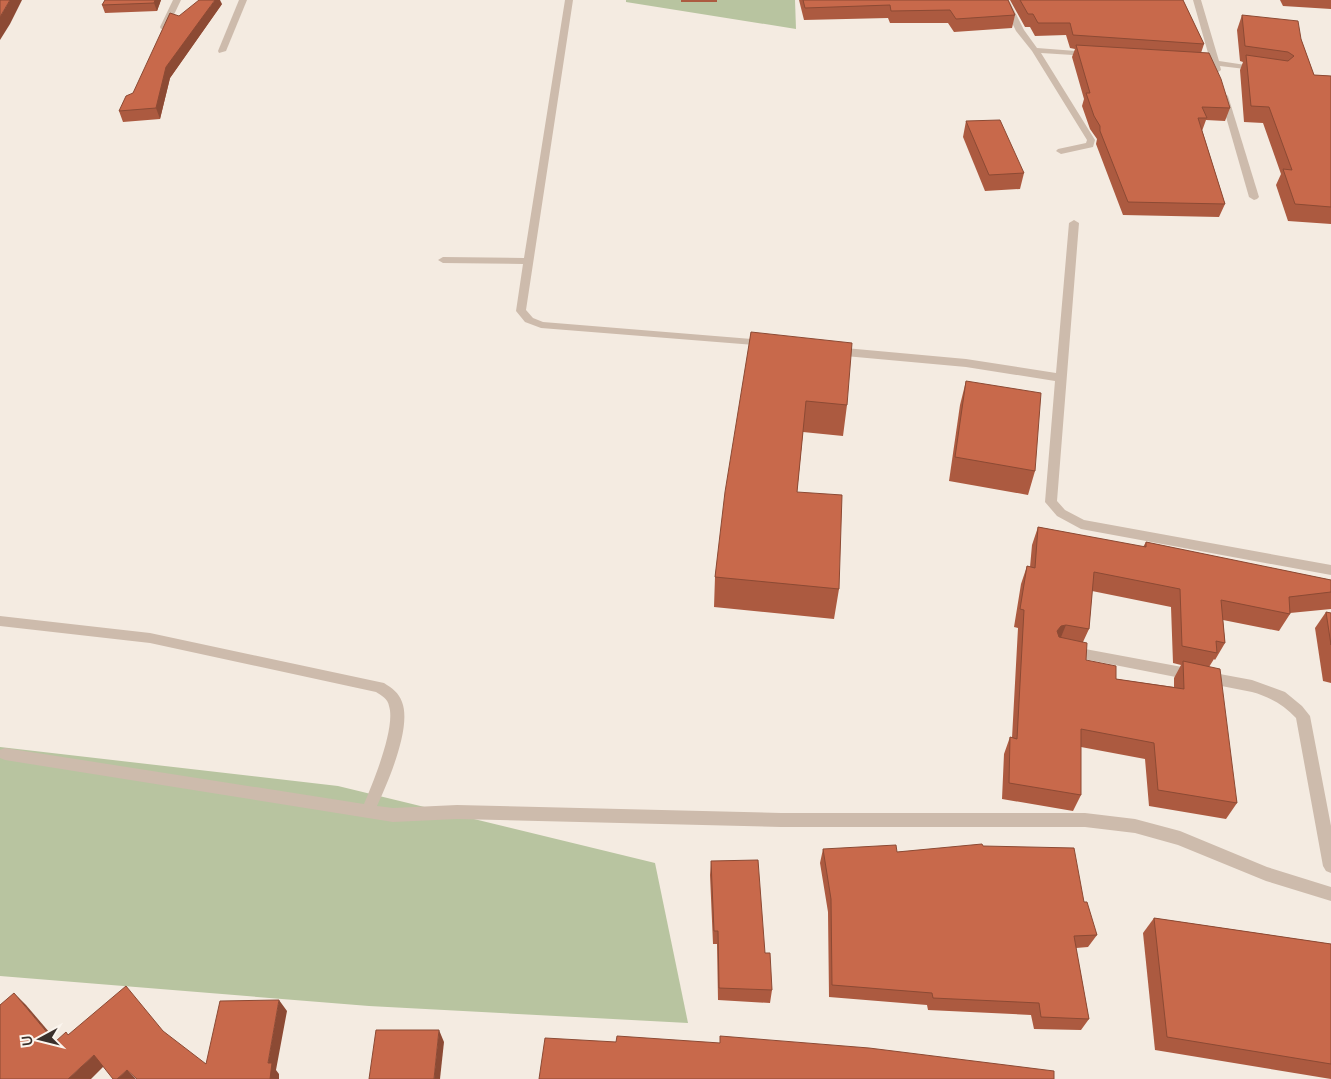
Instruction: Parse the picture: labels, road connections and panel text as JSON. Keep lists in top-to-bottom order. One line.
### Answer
{"north":"left"}
